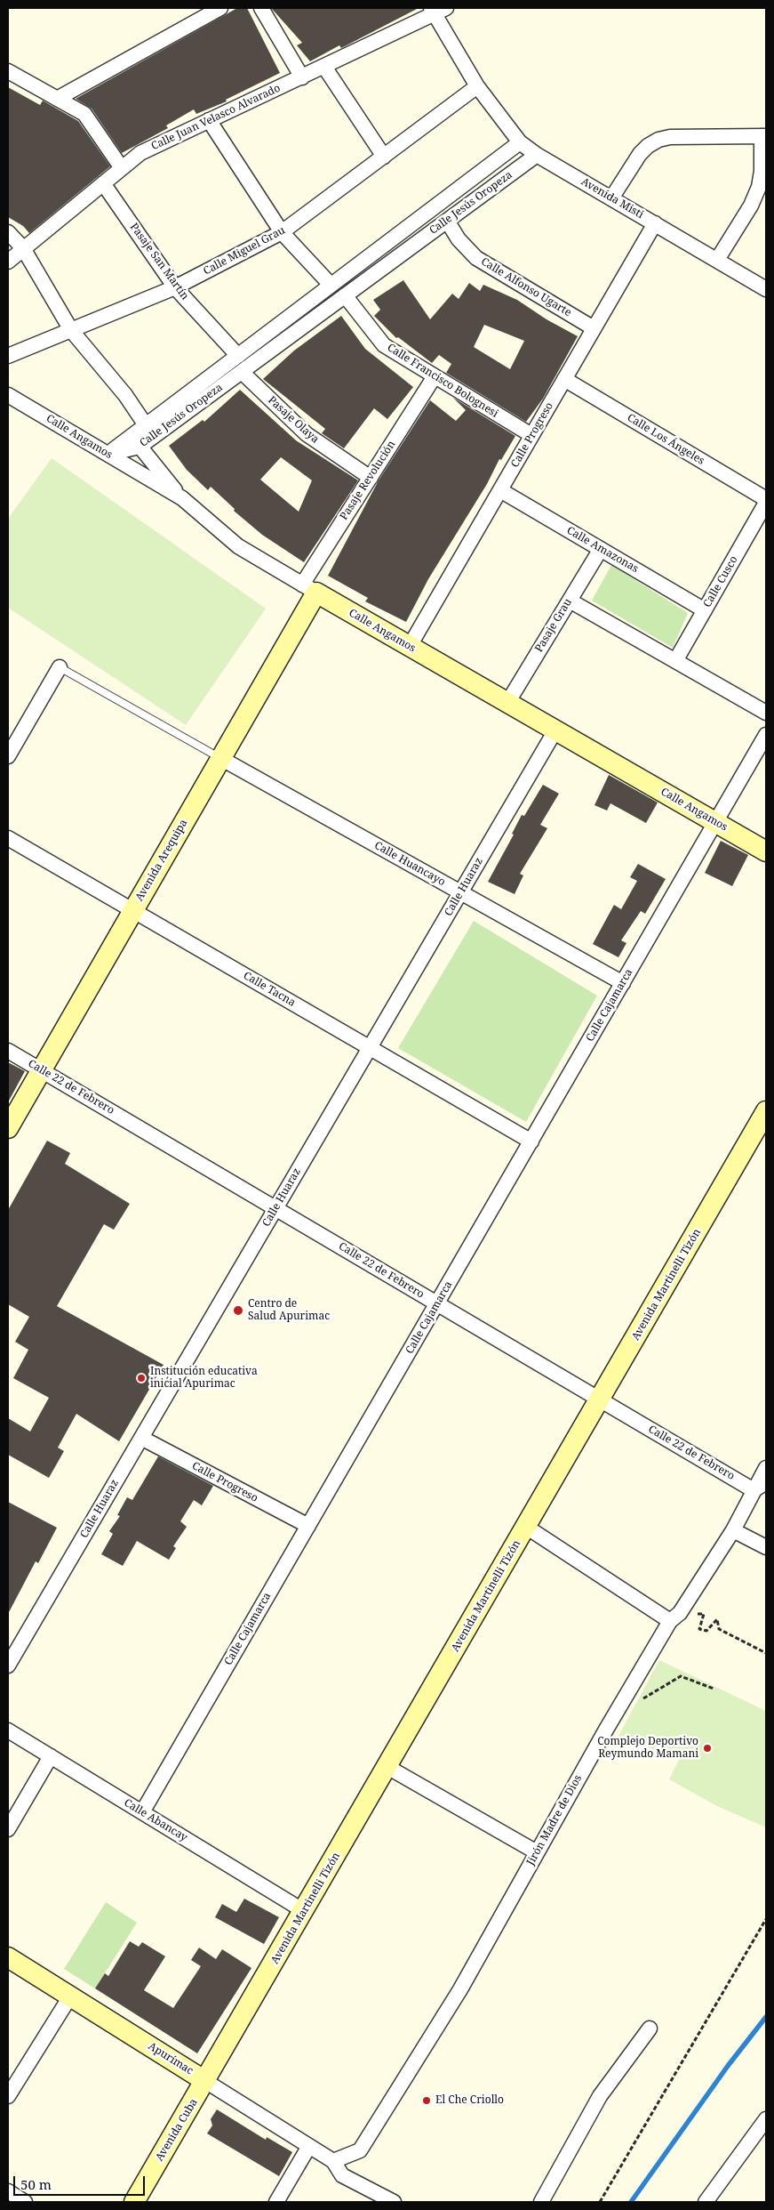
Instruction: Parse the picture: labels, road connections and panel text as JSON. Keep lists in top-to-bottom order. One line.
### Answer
{"streets":{"street":["Calle Juan Velasco Alvarado","Avenida Misti","Calle Jesús Oropeza","Calle Miguel Grau","Pasaje San Martín","Calle Alfonso Ugarte","Calle Francisco Bolognesi","Pasaje Olaya","Calle Progreso","Calle Angamos","Calle Los Ángeles","Pasaje Revolución","Calle Amazonas","Calle Cusco","Pasaje Grau","Avenida Arequipa","Calle Huancayo","Calle Huaraz","Calle Tacna","Calle Cajamarca","Calle 22 de Febrero","Avenida Martinelli Tizón","Calle Abancay","Jirón Madre de Dios","Apurímac","Avenida Cuba"]},"crossings":[["Calle Juan Velasco Alvarado","Avenida Misti"],["Calle Juan Velasco Alvarado","Pasaje San Martín"],["Avenida Misti","Calle Jesús Oropeza"],["Avenida Misti","Calle Miguel Grau"],["Avenida Misti","Calle Progreso"],["Calle Jesús Oropeza","Pasaje San Martín"],["Calle Jesús Oropeza","Calle Alfonso Ugarte"],["Calle Jesús Oropeza","Calle Francisco Bolognesi"],["Calle Jesús Oropeza","Pasaje Olaya"],["Calle Jesús Oropeza","Calle Angamos"],["Calle Miguel Grau","Pasaje San Martín"],["Calle Alfonso Ugarte","Calle Progreso"],["Calle Francisco Bolognesi","Calle Progreso"],["Calle Francisco Bolognesi","Pasaje Revolución"],["Pasaje Olaya","Pasaje Revolución"],["Calle Progreso","Calle Angamos"],["Calle Progreso","Calle Los Ángeles"],["Calle Progreso","Calle Amazonas"],["Calle Progreso","Calle Huaraz"],["Calle Progreso","Calle Cajamarca"],["Calle Angamos","Pasaje Revolución"],["Calle Angamos","Pasaje Grau"],["Calle Angamos","Avenida Arequipa"],["Calle Angamos","Calle Huaraz"],["Calle Angamos","Calle Cajamarca"],["Calle Los Ángeles","Calle Cusco"],["Pasaje Revolución","Avenida Arequipa"],["Calle Amazonas","Calle Cusco"],["Calle Amazonas","Pasaje Grau"],["Avenida Arequipa","Calle Huancayo"],["Avenida Arequipa","Calle Tacna"],["Avenida Arequipa","Calle 22 de Febrero"],["Calle Huancayo","Calle Huaraz"],["Calle Huancayo","Calle Cajamarca"],["Calle Huaraz","Calle Tacna"],["Calle Huaraz","Calle 22 de Febrero"],["Calle Tacna","Calle Cajamarca"],["Calle Cajamarca","Calle 22 de Febrero"],["Calle Cajamarca","Calle Abancay"],["Calle 22 de Febrero","Avenida Martinelli Tizón"],["Calle 22 de Febrero","Jirón Madre de Dios"],["Avenida Martinelli Tizón","Calle Abancay"],["Avenida Martinelli Tizón","Apurímac"],["Avenida Martinelli Tizón","Avenida Cuba"],["Jirón Madre de Dios","Apurímac"],["Apurímac","Avenida Cuba"]],"places":["Centro de Salud Apurimac","Institución educativa inicial Apurimac","Complejo Deportivo Reymundo Mamani","El Che Criollo"],"scale_bar":"50 m"}
